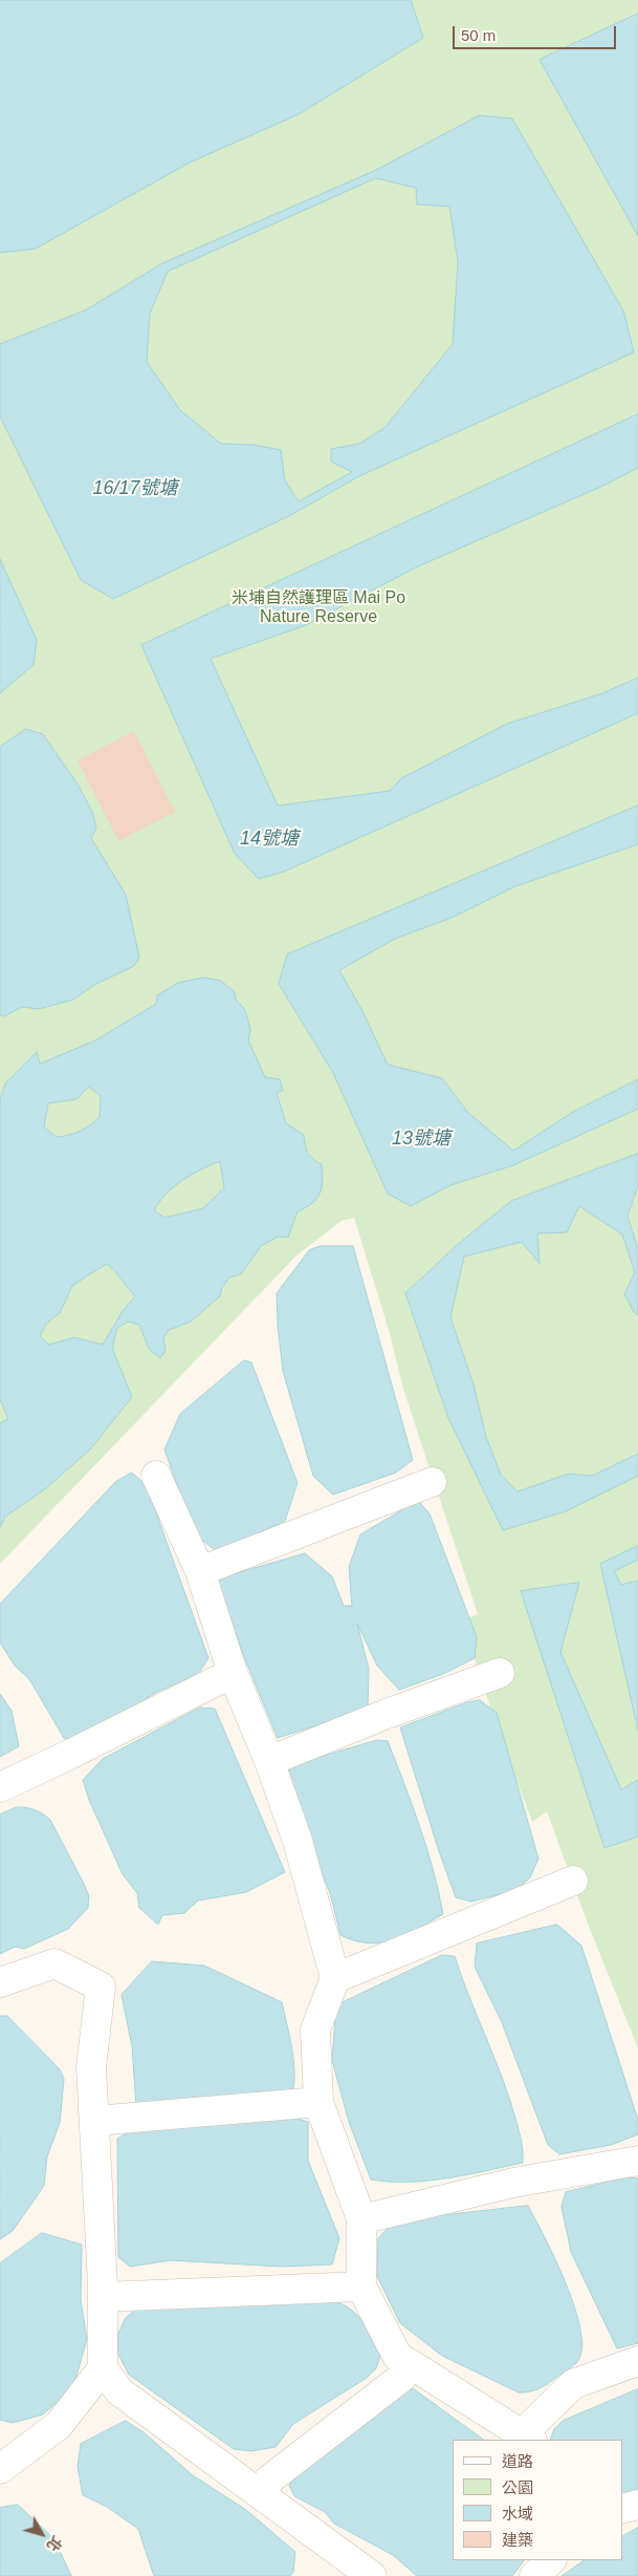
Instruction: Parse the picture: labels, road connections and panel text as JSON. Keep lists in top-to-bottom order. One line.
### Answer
{"water":["16/17號塘","14號塘","13號塘"],"parks":["米埔自然護理區 Mai Po Nature Reserve"],"legend":["道路","公園","水域","建築"],"scale_bar":"50 m","north":"bottom right"}
